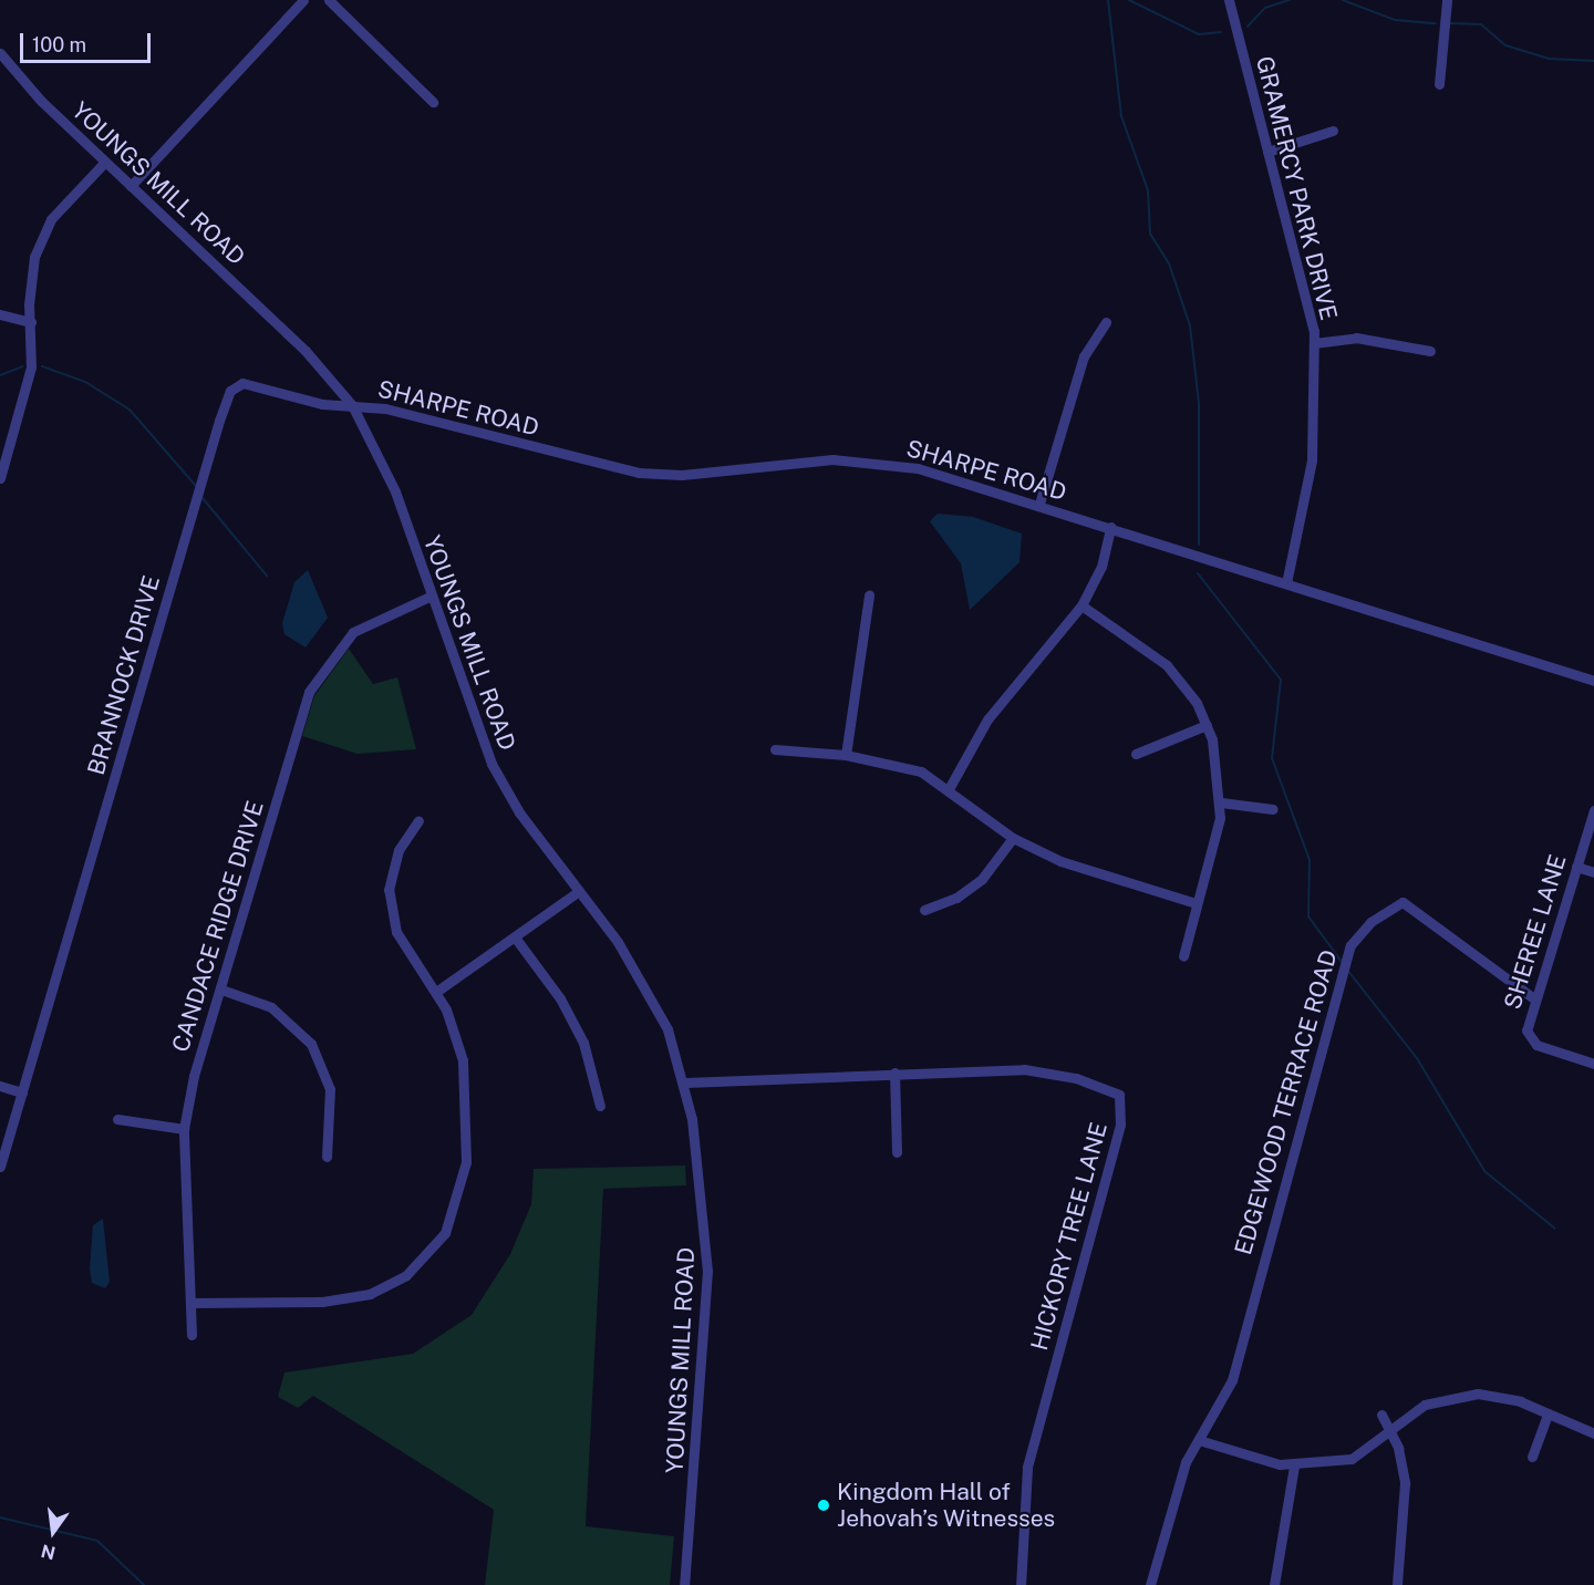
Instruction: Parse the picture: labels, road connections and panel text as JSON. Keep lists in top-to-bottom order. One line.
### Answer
{"streets":{"street":["YOUNGS MILL ROAD","GRAMERCY PARK DRIVE","SHARPE ROAD","BRANNOCK DRIVE","CANDACE RIDGE DRIVE","SHEREE LANE","EDGEWOOD TERRACE ROAD","HICKORY TREE LANE"]},"crossings":[["YOUNGS MILL ROAD","SHARPE ROAD"],["YOUNGS MILL ROAD","BRANNOCK DRIVE"],["YOUNGS MILL ROAD","CANDACE RIDGE DRIVE"],["YOUNGS MILL ROAD","HICKORY TREE LANE"],["GRAMERCY PARK DRIVE","SHARPE ROAD"],["SHARPE ROAD","BRANNOCK DRIVE"],["SHEREE LANE","EDGEWOOD TERRACE ROAD"]],"places":["Kingdom Hall of Jehovah’s Witnesses"],"scale_bar":"100 m","north":"bottom"}
